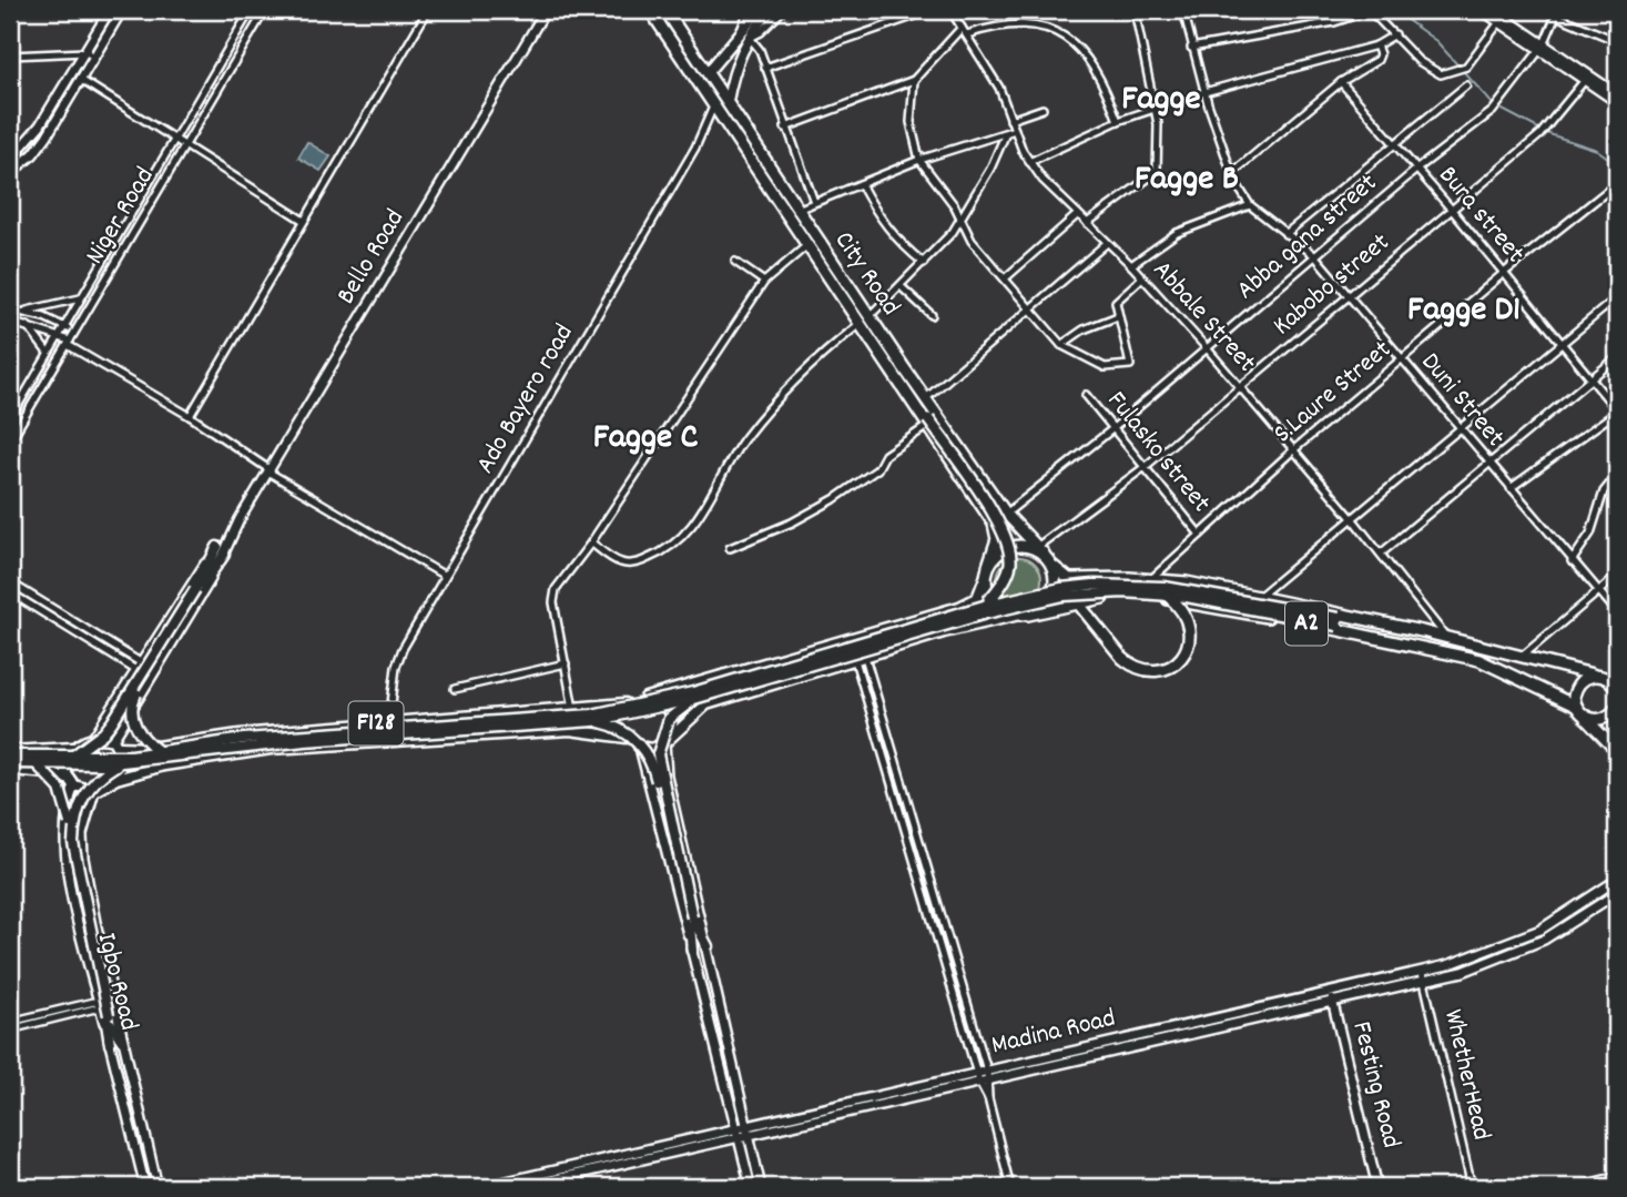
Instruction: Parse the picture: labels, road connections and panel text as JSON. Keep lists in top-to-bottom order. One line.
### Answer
{"streets":{"highway":["City Road","A2"],"main road":["Bello Road","F128","Igbo Road","Madina Road","Festing Road"],"street":["Bura street","Niger Road","Abba gana street","Kabobo street","Abbale Street","S.Laure Street","Ado Bayero road","Duni Street","Fulasko street","WhetherHead"]},"crossings":[["Bura street","Abba gana street"],["Bura street","Kabobo street"],["Bura street","S.Laure Street"],["Abba gana street","City Road"],["Abba gana street","Abbale Street"],["Abba gana street","Duni Street"],["Abba gana street","Fulasko street"],["Bello Road","F128"],["City Road","Kabobo street"],["City Road","Ado Bayero road"],["City Road","A2"],["City Road","F128"],["Kabobo street","Abbale Street"],["Kabobo street","Duni Street"],["Kabobo street","Fulasko street"],["Kabobo street","A2"],["Kabobo street","F128"],["Abbale Street","S.Laure Street"],["Abbale Street","A2"],["S.Laure Street","Duni Street"],["S.Laure Street","Fulasko street"],["S.Laure Street","A2"],["Ado Bayero road","F128"],["A2","F128"],["F128","Igbo Road"],["Madina Road","WhetherHead"],["Madina Road","Festing Road"]],"districts":["Fagge","Fagge B","Fagge D1","Fagge C"]}
